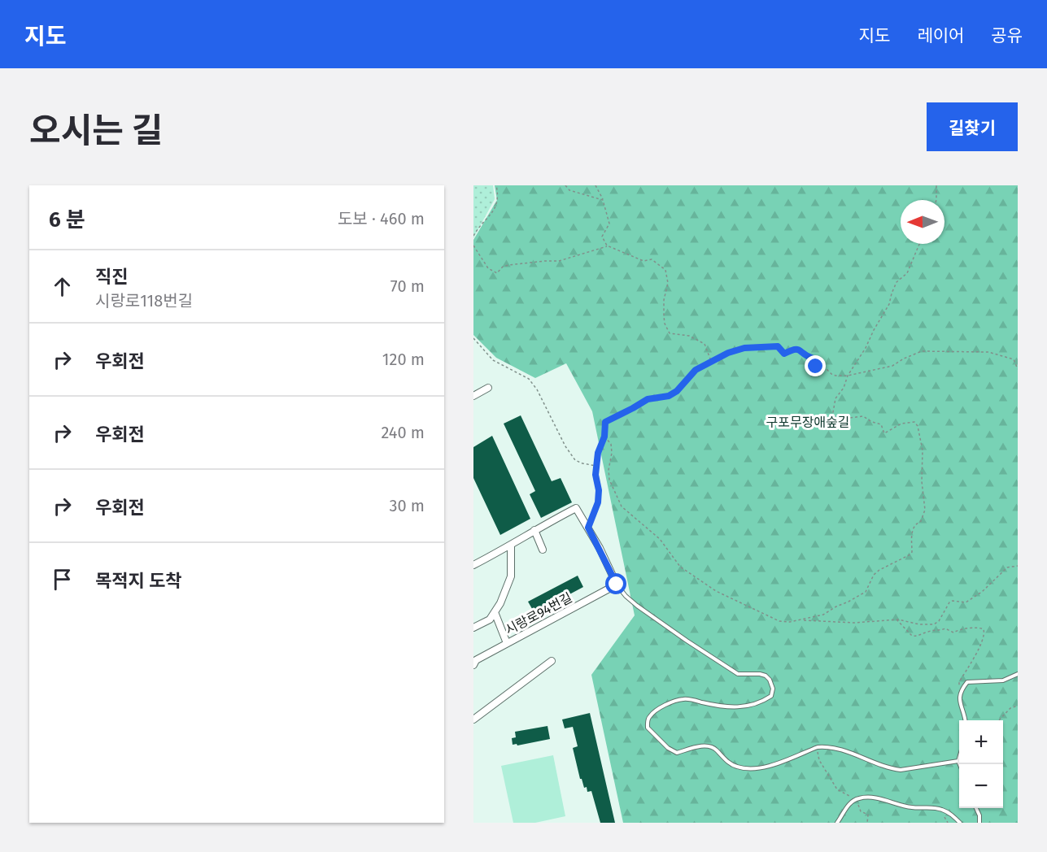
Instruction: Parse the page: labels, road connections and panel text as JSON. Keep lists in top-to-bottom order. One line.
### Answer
{"streets":{"street":["시랑로94번길"]},"parks":["구포무장애숲길"],"north":"left","page":{"header":"지도","nav":["지도","레이어","공유"],"title":"오시는 길","buttons":"길찾기","heading":["6 분","도보 · 460 m"],"list":[["직진","시랑로118번길","70 m"],["우회전","120 m"],["우회전","240 m"],["우회전","30 m"],"목적지 도착"],"map_buttons":["+","−"]}}
